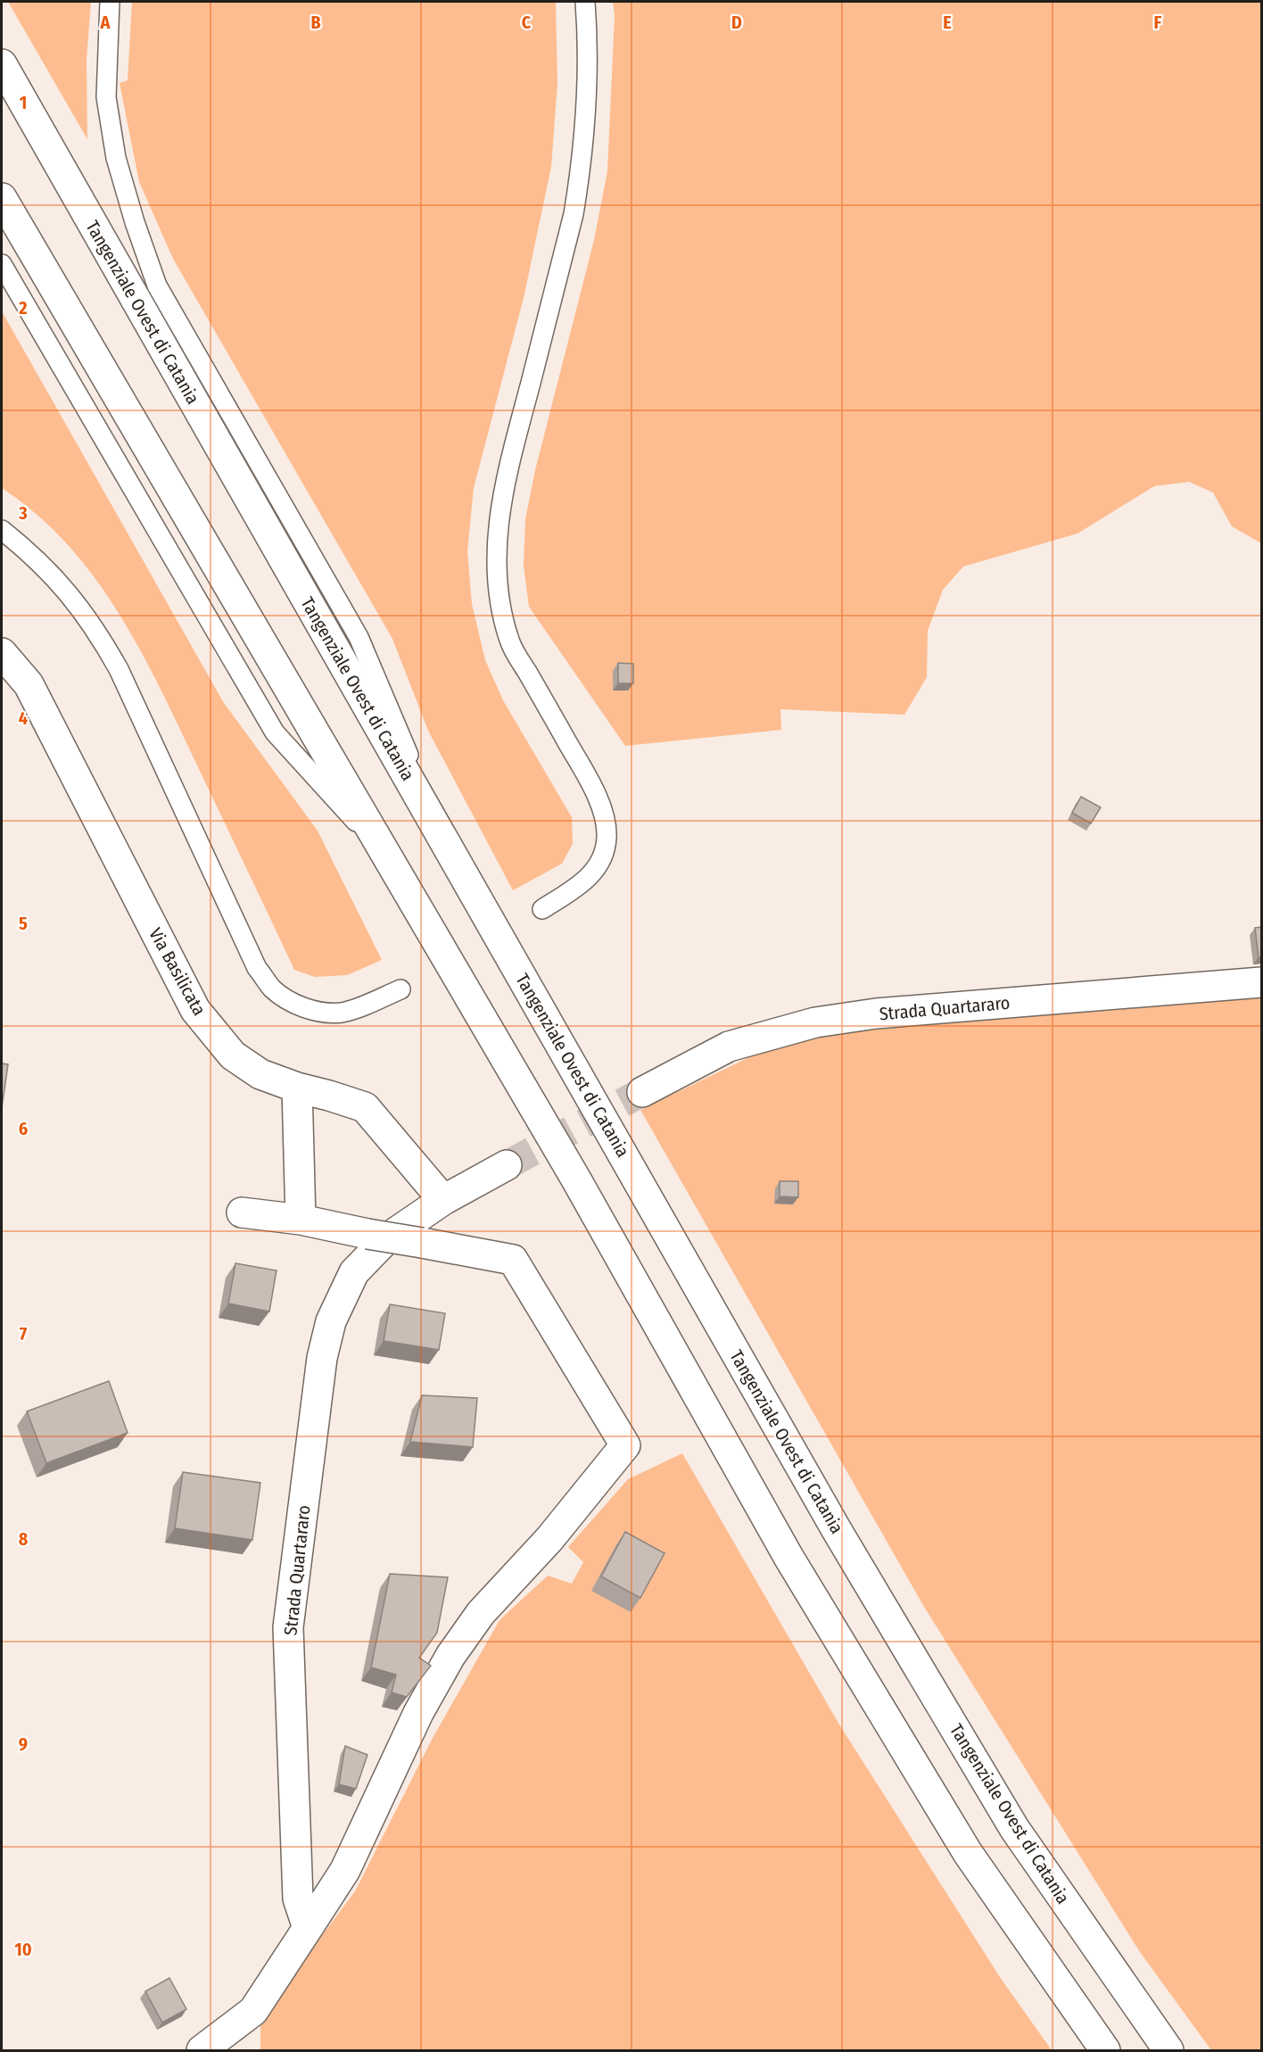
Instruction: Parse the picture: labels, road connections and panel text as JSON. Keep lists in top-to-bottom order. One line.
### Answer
{"streets":{"main road":["Tangenziale Ovest di Catania","Via Basilicata","Strada Quartararo"]},"crossings":[["Via Basilicata","Strada Quartararo"]],"grid":{"columns":["A","B","C","D","E","F"],"rows":["1","2","3","4","5","6","7","8","9","10"]}}
